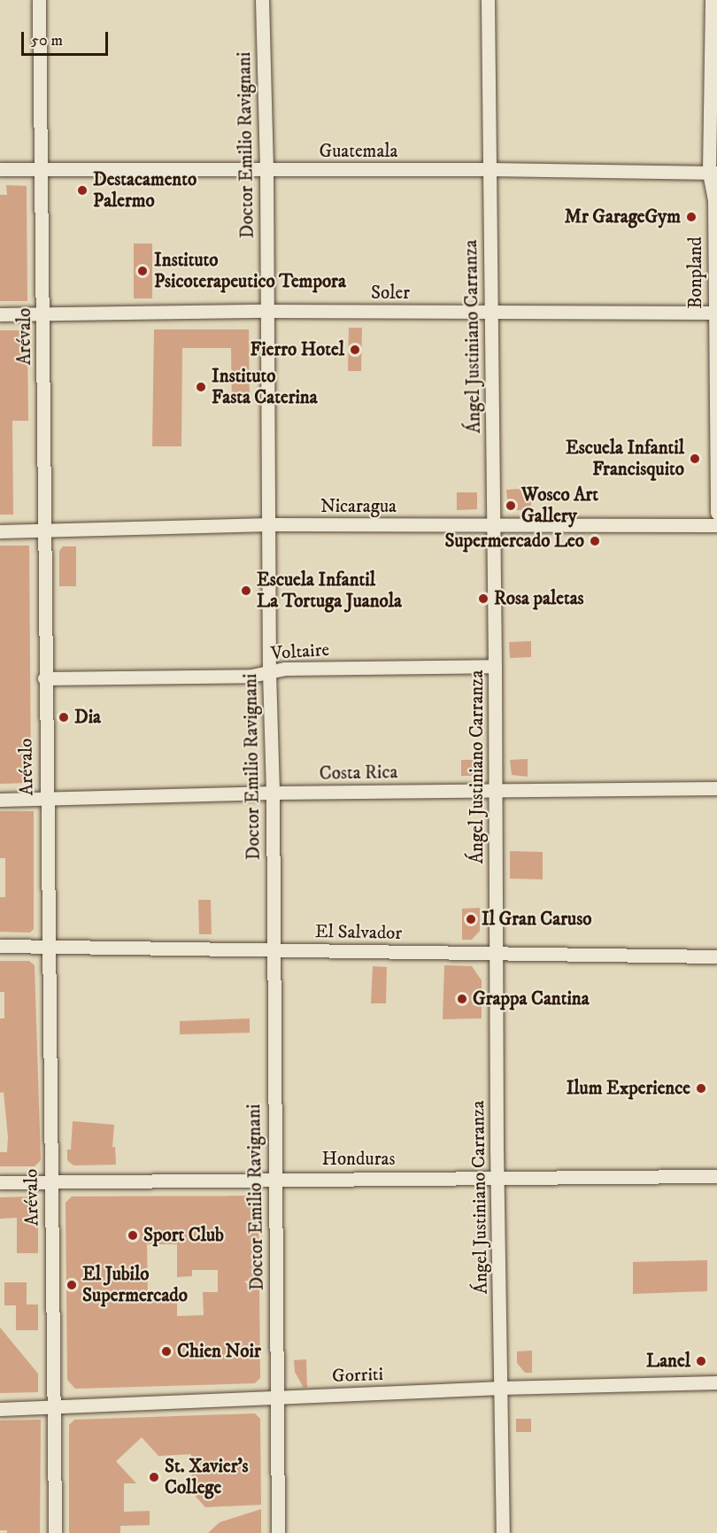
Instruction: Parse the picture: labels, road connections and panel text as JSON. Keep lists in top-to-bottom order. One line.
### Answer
{"streets":{"street":["Doctor Emilio Ravignani","Guatemala","Bonpland","Soler","Arévalo","Ángel Justiniano Carranza","Nicaragua","Voltaire","Costa Rica","El Salvador","Honduras","Gorriti"]},"crossings":[["Doctor Emilio Ravignani","Guatemala"],["Doctor Emilio Ravignani","Soler"],["Doctor Emilio Ravignani","Nicaragua"],["Doctor Emilio Ravignani","Voltaire"],["Doctor Emilio Ravignani","Costa Rica"],["Doctor Emilio Ravignani","El Salvador"],["Doctor Emilio Ravignani","Honduras"],["Doctor Emilio Ravignani","Gorriti"],["Guatemala","Bonpland"],["Guatemala","Arévalo"],["Guatemala","Ángel Justiniano Carranza"],["Bonpland","Soler"],["Soler","Arévalo"],["Soler","Ángel Justiniano Carranza"],["Arévalo","Nicaragua"],["Arévalo","Voltaire"],["Arévalo","Costa Rica"],["Arévalo","El Salvador"],["Arévalo","Honduras"],["Arévalo","Gorriti"],["Ángel Justiniano Carranza","Nicaragua"],["Ángel Justiniano Carranza","Voltaire"],["Ángel Justiniano Carranza","Costa Rica"],["Ángel Justiniano Carranza","El Salvador"],["Ángel Justiniano Carranza","Honduras"],["Ángel Justiniano Carranza","Gorriti"]],"places":["Destacamento Palermo","Mr GarageGym","Instituto Psicoterapeutico Tempora","Fierro Hotel","Instituto Fasta Caterina","Escuela Infantil Francisquito","Wosco Art Gallery","Supermercado Leo","Escuela Infantil La Tortuga Juanola","Rosa paletas","Dia","Il Gran Caruso","Grappa Cantina","Ilum Experience","Sport Club","El Jubilo Supermercado","Chien Noir","Lanel","St. Xavier's College"],"scale_bar":"50 m"}
